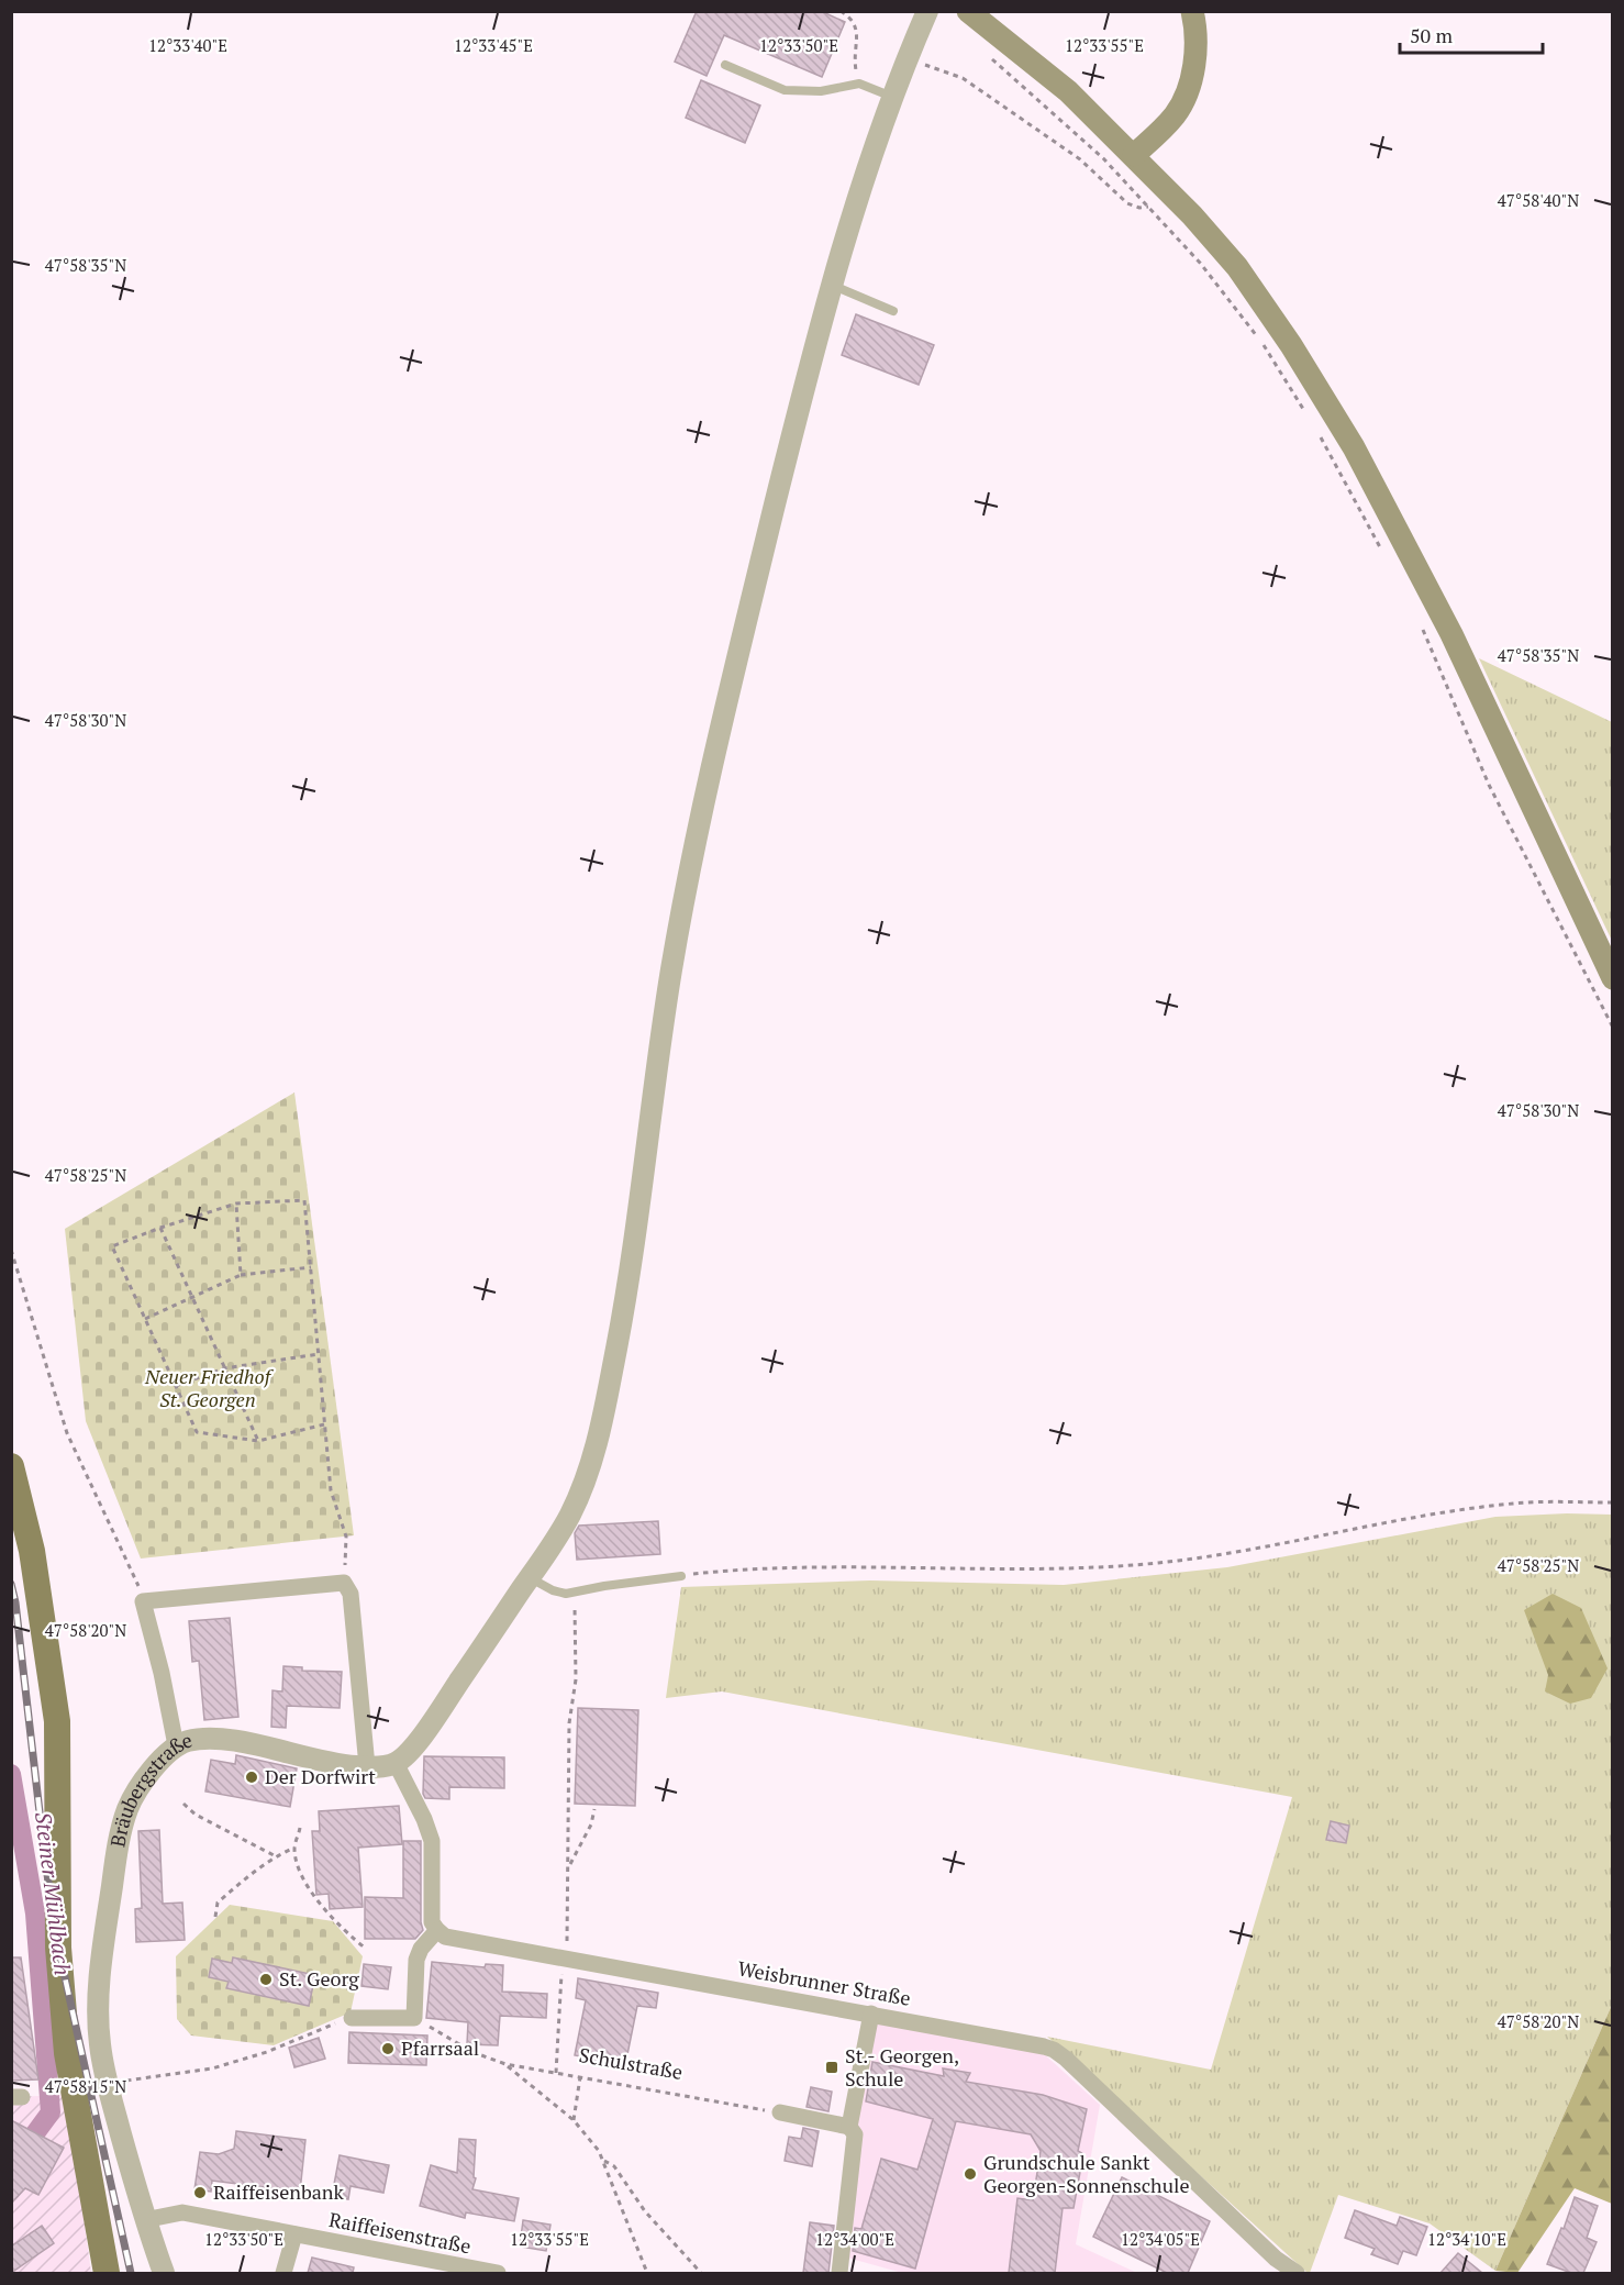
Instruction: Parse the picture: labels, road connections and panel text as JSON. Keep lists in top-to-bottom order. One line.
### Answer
{"streets":{"street":["Bräubergstraße","Weisbrunner Straße","Raiffeisenstraße"],"path":["Schulstraße"]},"crossings":[["Bräubergstraße","Raiffeisenstraße"]],"water":["Steiner Mühlbach"],"parks":["Neuer Friedhof St. Georgen"],"places":{"other":["Der Dorfwirt","St. Georg","Pfarrsaal","Grundschule Sankt Georgen-Sonnenschule","Raiffeisenbank"],"transit":["St.- Georgen, Schule"]},"scale_bar":"50 m","coordinates":["12°33'40\"E","12°33'45\"E","12°33'50\"E","12°33'55\"E","47°58'40\"N","47°58'35\"N","47°58'30\"N","47°58'25\"N","47°58'20\"N","47°58'15\"N","12°34'00\"E","12°34'05\"E","12°34'10\"E"]}
